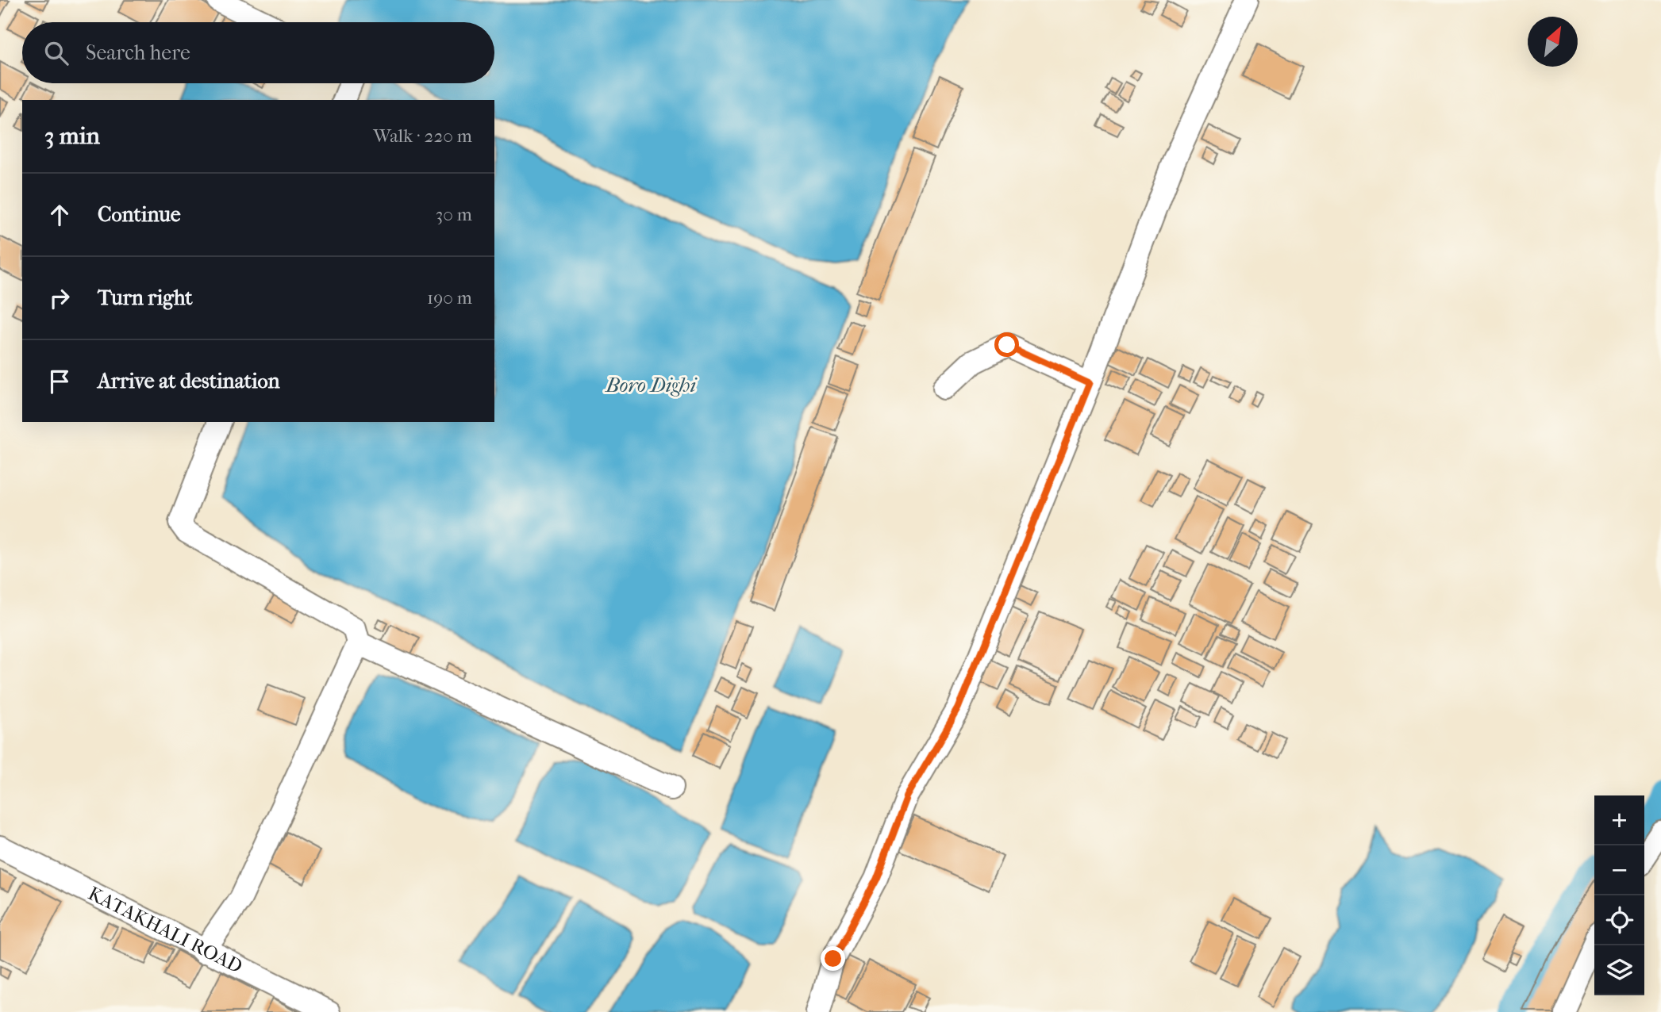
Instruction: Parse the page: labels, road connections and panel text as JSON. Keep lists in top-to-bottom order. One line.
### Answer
{"streets":{"street":["KATAKHALI ROAD"]},"water":["Boro Dighi"],"north":"top right","page":{"search":"Search here","heading":["3 min","Walk · 220 m"],"list":[["Continue","30 m"],["Turn right","190 m"],"Arrive at destination"],"map_buttons":["+","−"]}}
